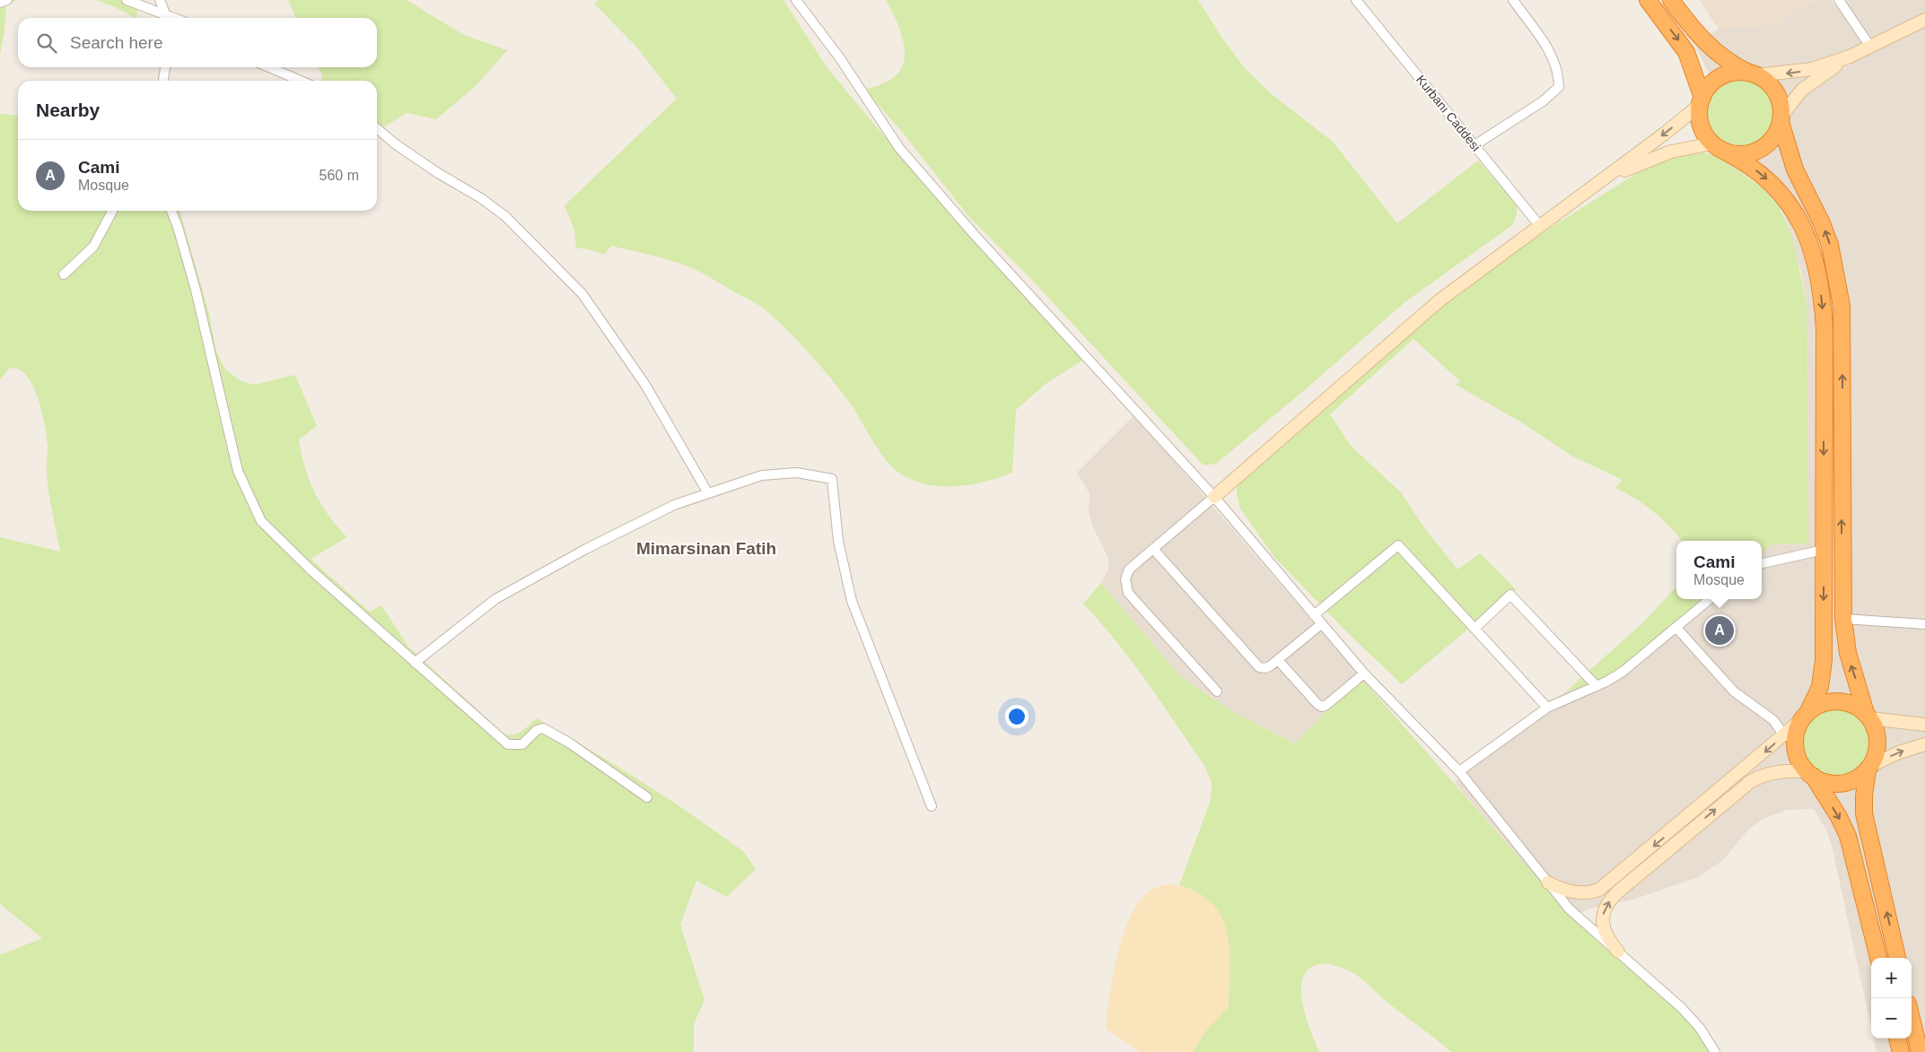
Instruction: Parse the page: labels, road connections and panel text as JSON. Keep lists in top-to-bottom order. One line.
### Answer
{"streets":{"street":["Kurbanı Caddesi"]},"districts":["Mimarsinan Fatih"],"page":{"search":"Search here","heading":"Nearby","list":[{"mark":"A","name":"Cami","note":"Mosque","value":"560 m"}],"popup":["Cami","Mosque"],"pins":"A","map_buttons":["+","−"]}}
